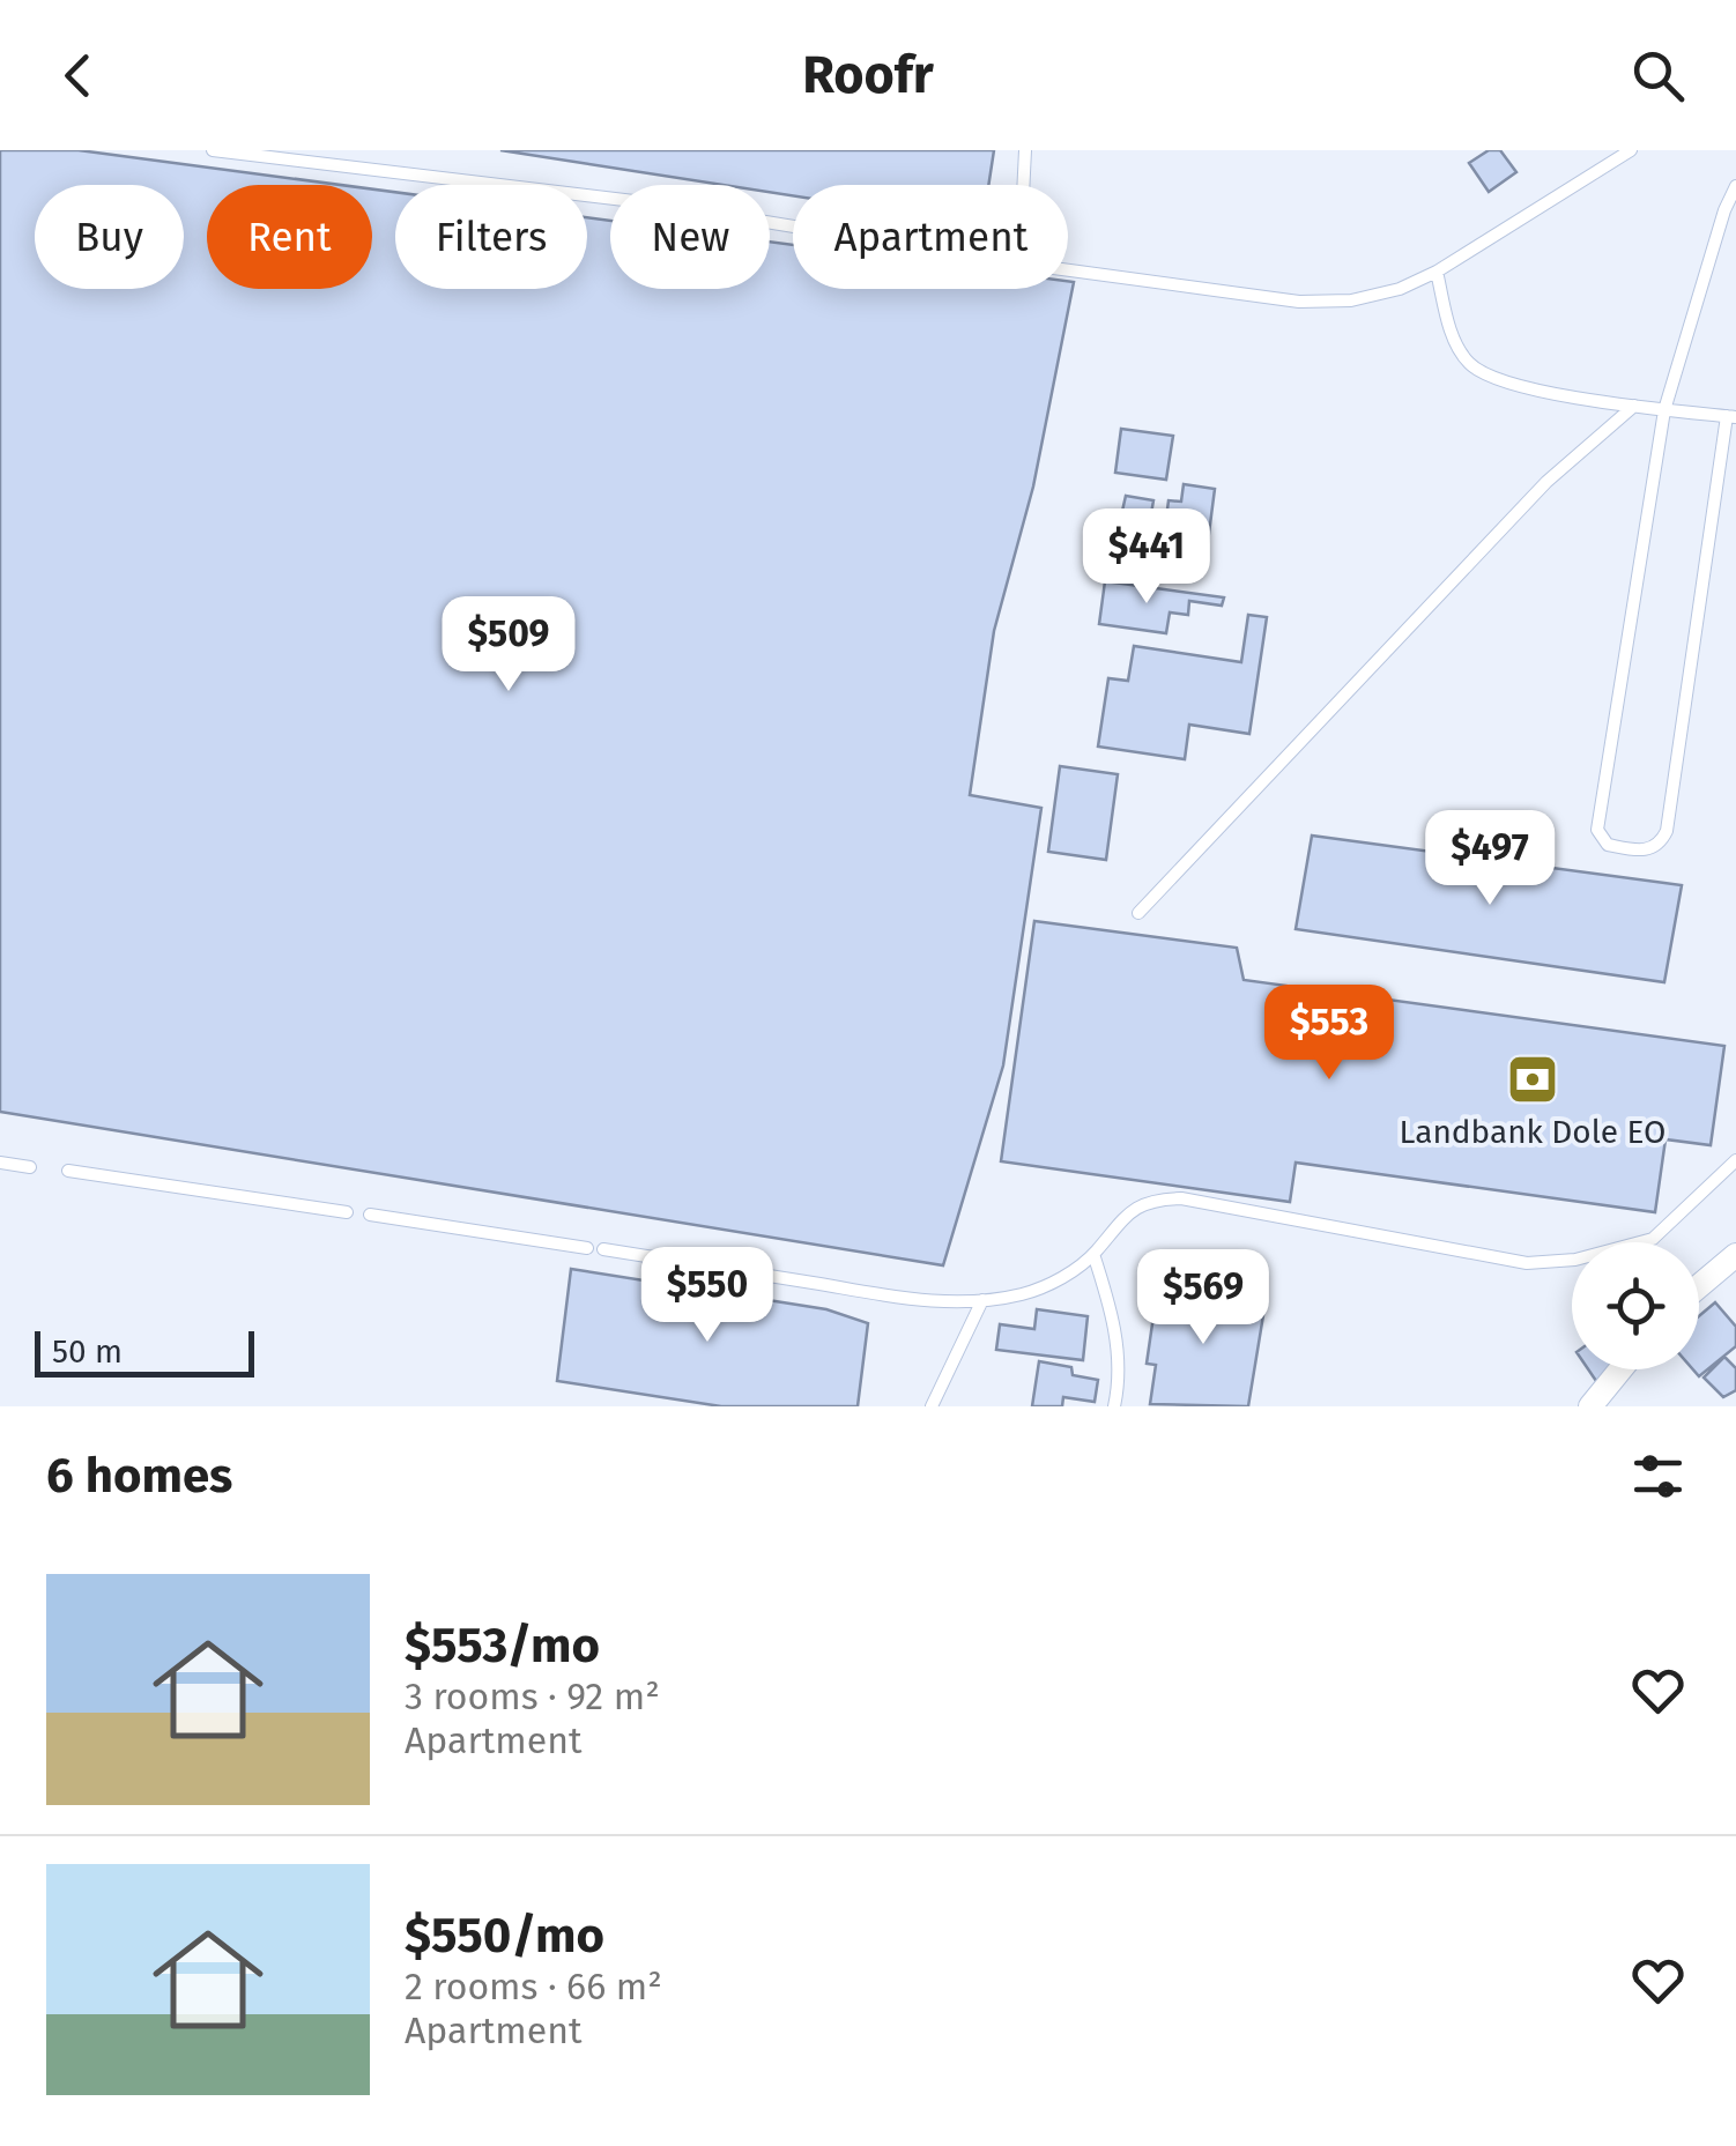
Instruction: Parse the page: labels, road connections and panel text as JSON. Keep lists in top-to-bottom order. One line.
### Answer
{"places":{"bank":["Landbank Dole EO"]},"scale_bar":"50 m","page":{"header":"Roofr","chip":["Buy","Rent","Filters","New","Apartment"],"price":["$441","$509","$497","$553","$550","$569"],"scale":"50 m","heading":"6 homes","list":[{"name":"$553/mo","note":"3 rooms · 92 m² · Apartment"},{"name":"$550/mo","note":"2 rooms · 66 m² · Apartment"}]}}
